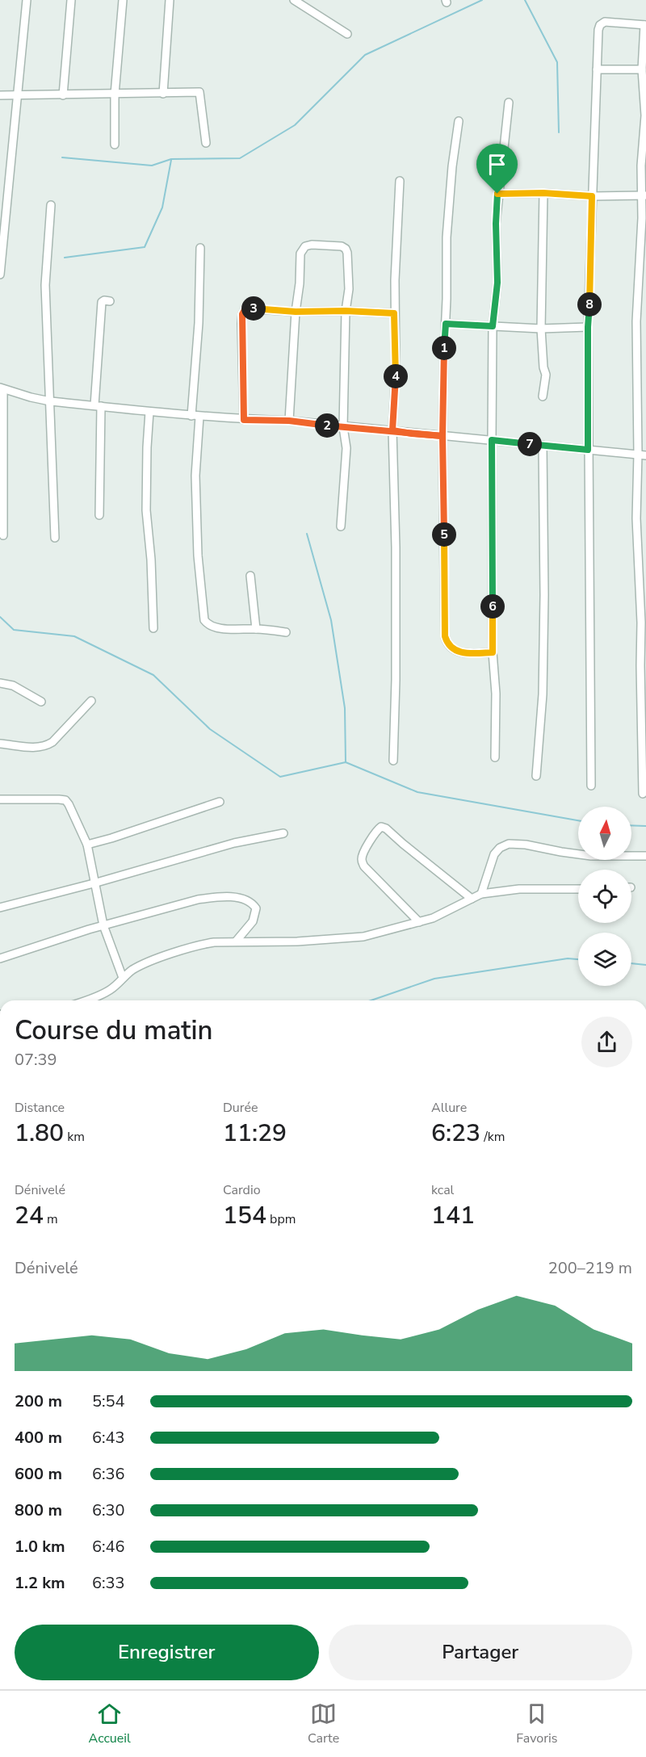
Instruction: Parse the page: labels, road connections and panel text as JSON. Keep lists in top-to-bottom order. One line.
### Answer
{"north":"top","page":{"pins":["8","3","1","4","2","7","5","6"],"heading":["Course du matin","07:39"],"stats":[["Distance","1.80 km"],["Durée","11:29"],["Allure","6:23 /km"],["Dénivelé","24 m"],["Cardio","154 bpm"],["kcal","141"]],"chart":["Dénivelé","200–219 m"],"list":[{"name":"200 m","note":"5:54"},{"name":"400 m","note":"6:43"},{"name":"600 m","note":"6:36"},{"name":"800 m","note":"6:30"},{"name":"1.0 km","note":"6:46"},{"name":"1.2 km","note":"6:33"}],"buttons":["Enregistrer","Partager"],"tabs":["Accueil","Carte","Favoris"]}}
